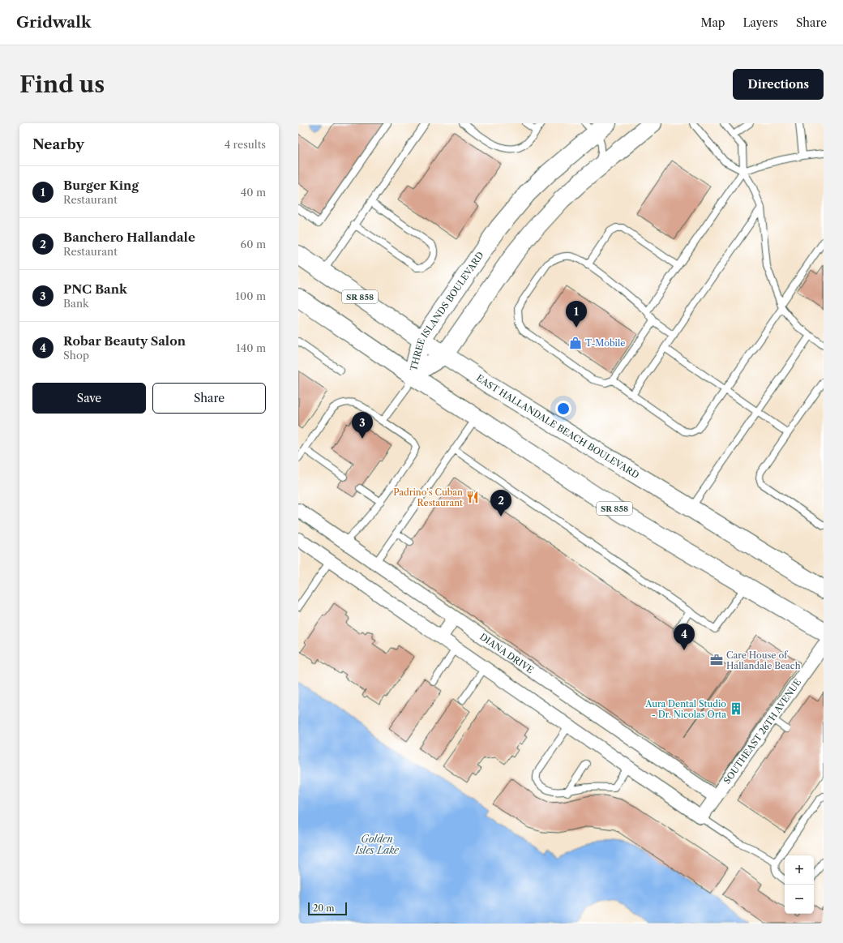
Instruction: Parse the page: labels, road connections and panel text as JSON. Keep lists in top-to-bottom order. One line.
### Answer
{"streets":{"main road":["SR 858","THREE ISLANDS BOULEVARD","EAST HALLANDALE BEACH BOULEVARD"],"street":["DIANA DRIVE","SOUTHEAST 26TH AVENUE"]},"crossings":[["SR 858","THREE ISLANDS BOULEVARD"],["THREE ISLANDS BOULEVARD","EAST HALLANDALE BEACH BOULEVARD"],["DIANA DRIVE","SOUTHEAST 26TH AVENUE"]],"water":["Golden Isles Lake"],"places":{"shop":["T-Mobile"],"restaurant":["Padrino’s Cuban Restaurant"],"office":["Care House of Hallandale Beach"],"building":["Aura Dental Studio - Dr. Nicolas Orta"]},"scale_bar":"20 m","page":{"header":"Gridwalk","nav":["Map","Layers","Share"],"buttons":["Directions",["Save","Share"]],"title":"Find us","heading":["Nearby","4 results"],"list":[{"mark":"1","name":"Burger King","note":"Restaurant","value":"40 m"},{"mark":"2","name":"Banchero Hallandale","note":"Restaurant","value":"60 m"},{"mark":"3","name":"PNC Bank","note":"Bank","value":"100 m"},{"mark":"4","name":"Robar Beauty Salon","note":"Shop","value":"140 m"}],"pins":["1","3","2","4"],"map_buttons":["+","−"],"scale":"20 m"}}
